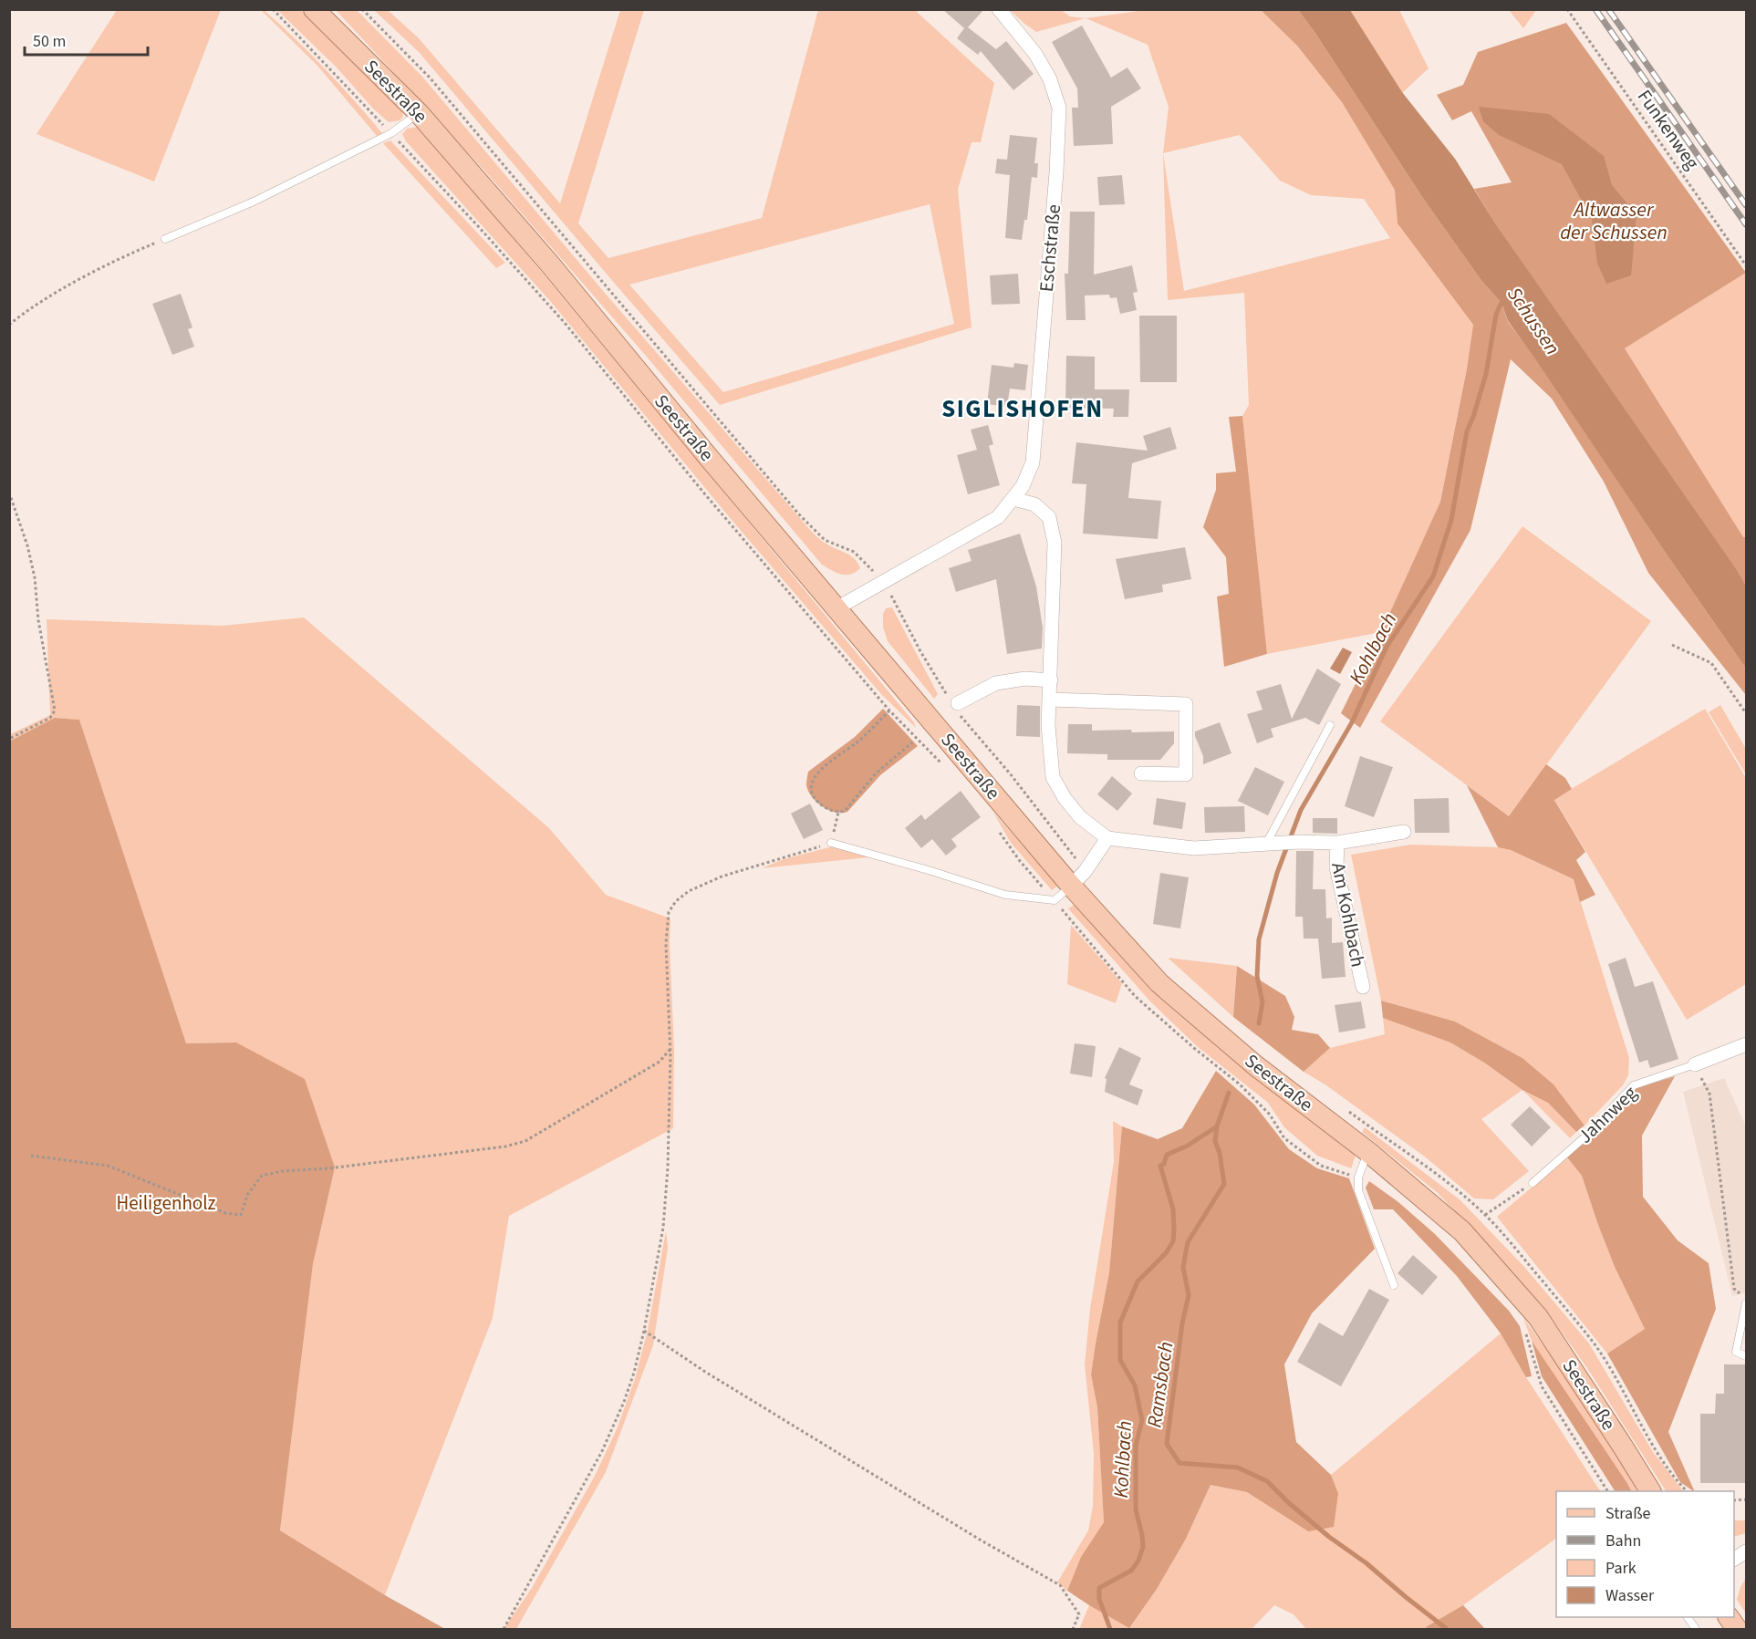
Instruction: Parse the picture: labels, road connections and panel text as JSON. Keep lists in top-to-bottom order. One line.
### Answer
{"streets":{"main road":["Seestraße"],"street":["Eschstraße","Am Kohlbach","Jahnweg"],"path":["Funkenweg"]},"crossings":[["Seestraße","Eschstraße"]],"districts":["SIGLISHOFEN"],"water":["Altwasser der Schussen","Schussen","Kohlbach","Ramsbach"],"parks":["Heiligenholz"],"legend":["Straße","Bahn","Park","Wasser"],"scale_bar":"50 m"}
